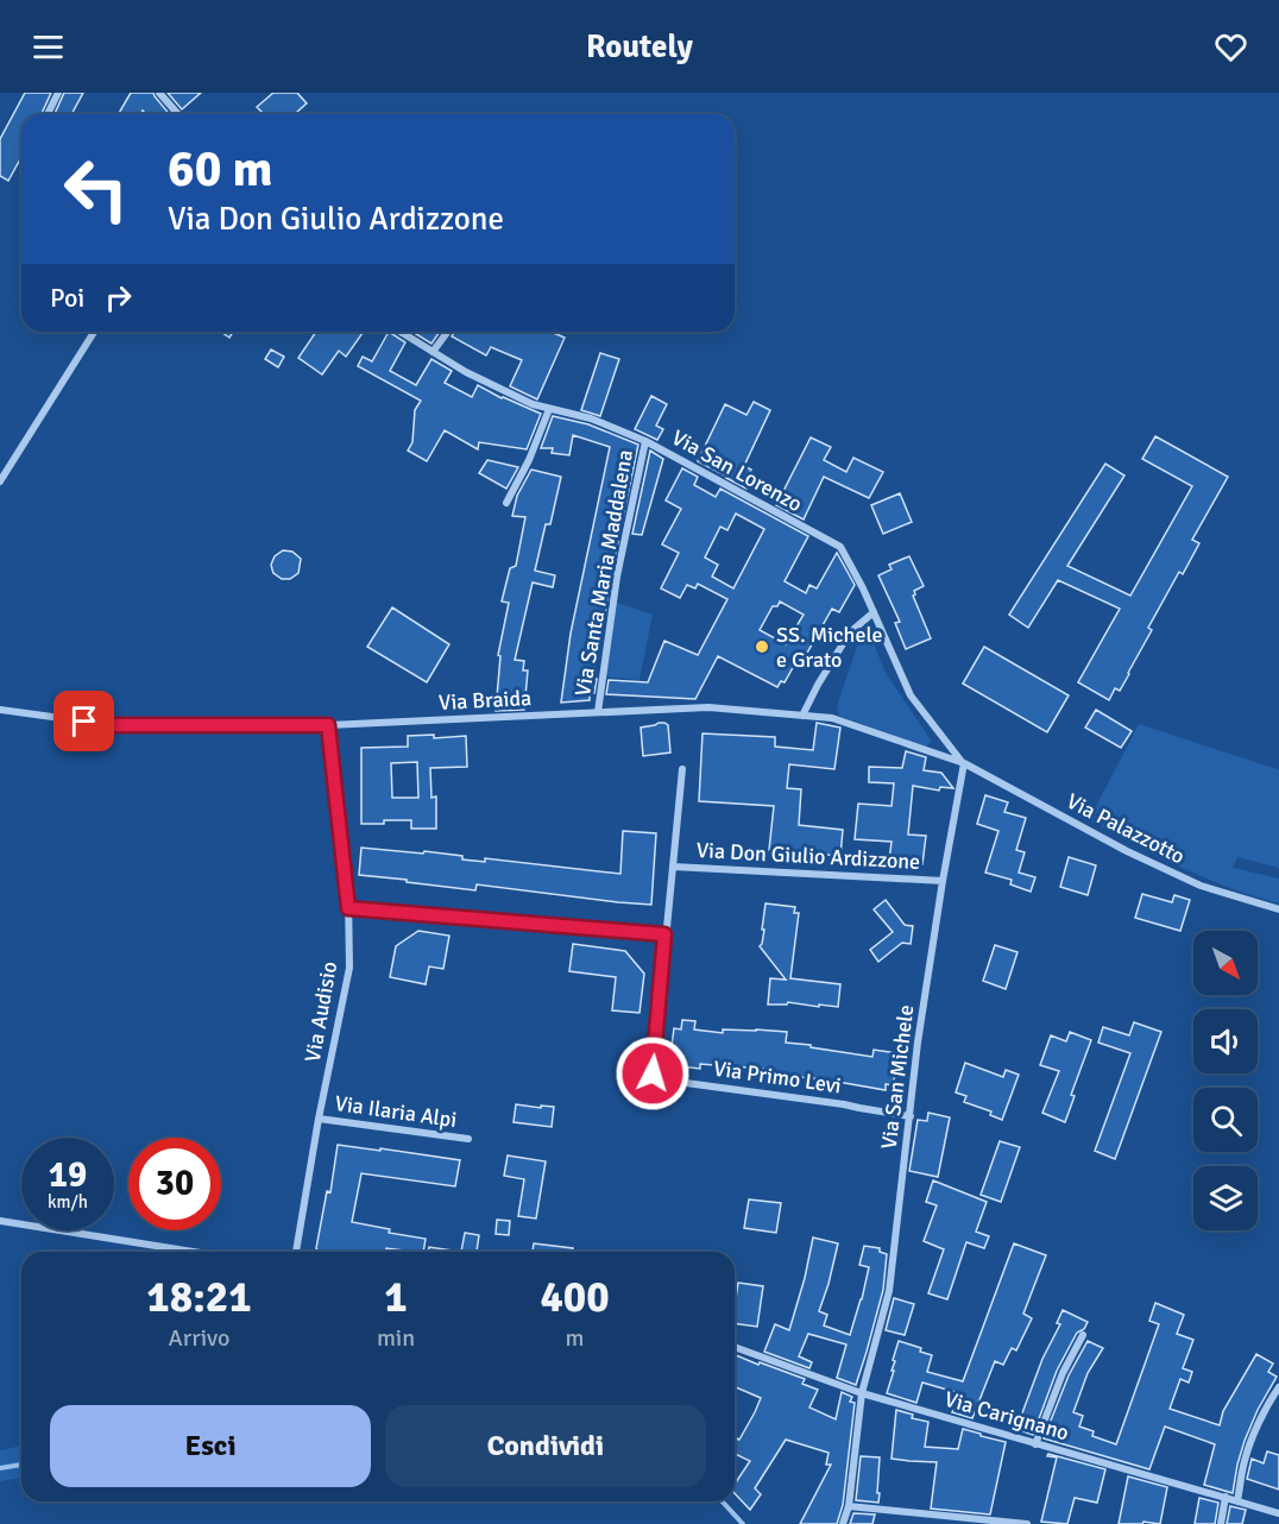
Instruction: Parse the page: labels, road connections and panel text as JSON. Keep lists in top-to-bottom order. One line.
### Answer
{"streets":{"street":["Via San Lorenzo","Via Santa Maria Maddalena","Via Braida","Via Palazzotto","Via Don Giulio Ardizzone","Via Audisio","Via Primo Levi","Via San Michele","Via Ilaria Alpi","Via Carignano"]},"crossings":[["Via San Lorenzo","Via Santa Maria Maddalena"],["Via San Lorenzo","Via Braida"],["Via San Lorenzo","Via Palazzotto"],["Via San Lorenzo","Via San Michele"],["Via Santa Maria Maddalena","Via Braida"],["Via Braida","Via Palazzotto"],["Via Braida","Via Audisio"],["Via Braida","Via San Michele"],["Via Palazzotto","Via San Michele"],["Via Don Giulio Ardizzone","Via Primo Levi"],["Via Don Giulio Ardizzone","Via San Michele"],["Via Audisio","Via Ilaria Alpi"],["Via Primo Levi","Via San Michele"],["Via San Michele","Via Carignano"]],"places":["SS. Michele e Grato"],"north":"bottom right","page":{"header":"Routely","turn":["60 m","Via Don Giulio Ardizzone"],"then":"Poi","speed":"19 km/h","limit":"30","eta":["18:21","Arrivo","1","min","400","m"],"buttons":["Esci","Condividi"]}}
